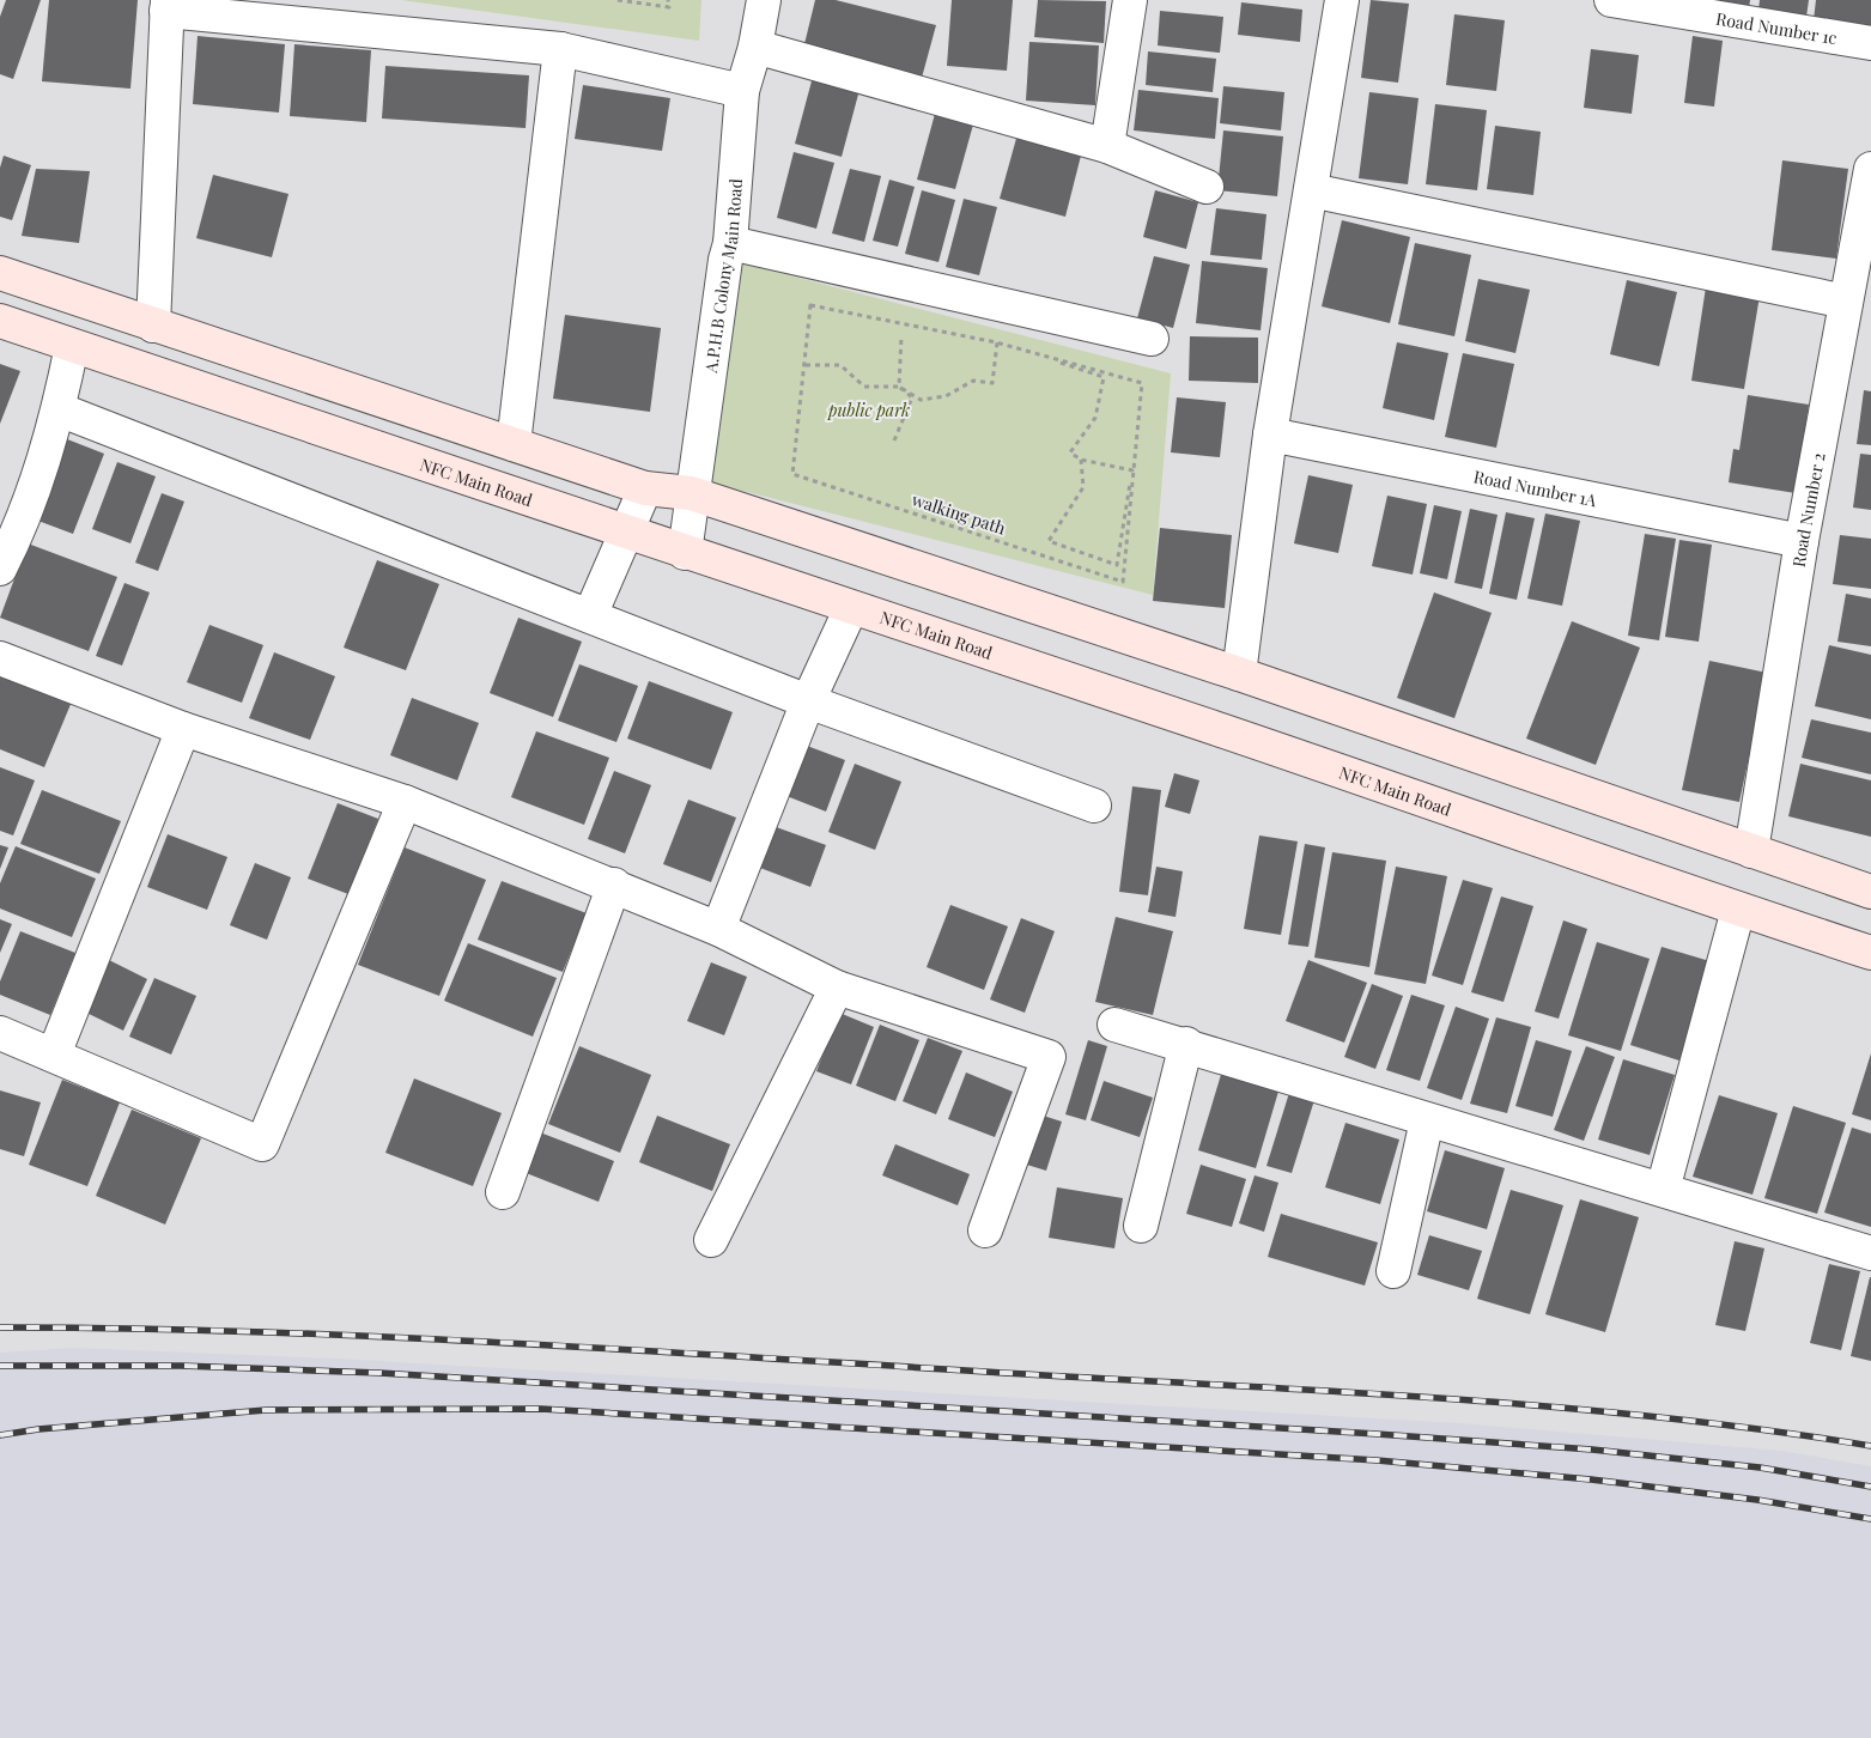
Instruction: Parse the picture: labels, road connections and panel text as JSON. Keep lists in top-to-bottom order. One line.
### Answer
{"streets":{"main road":["NFC Main Road"],"street":["Road Number 1c","A.P.H.B Colony Main Road","Road Number 1A","Road Number 2"],"path":["walking path"]},"crossings":[["A.P.H.B Colony Main Road","NFC Main Road"],["Road Number 1A","Road Number 2"]],"parks":["public park"]}
